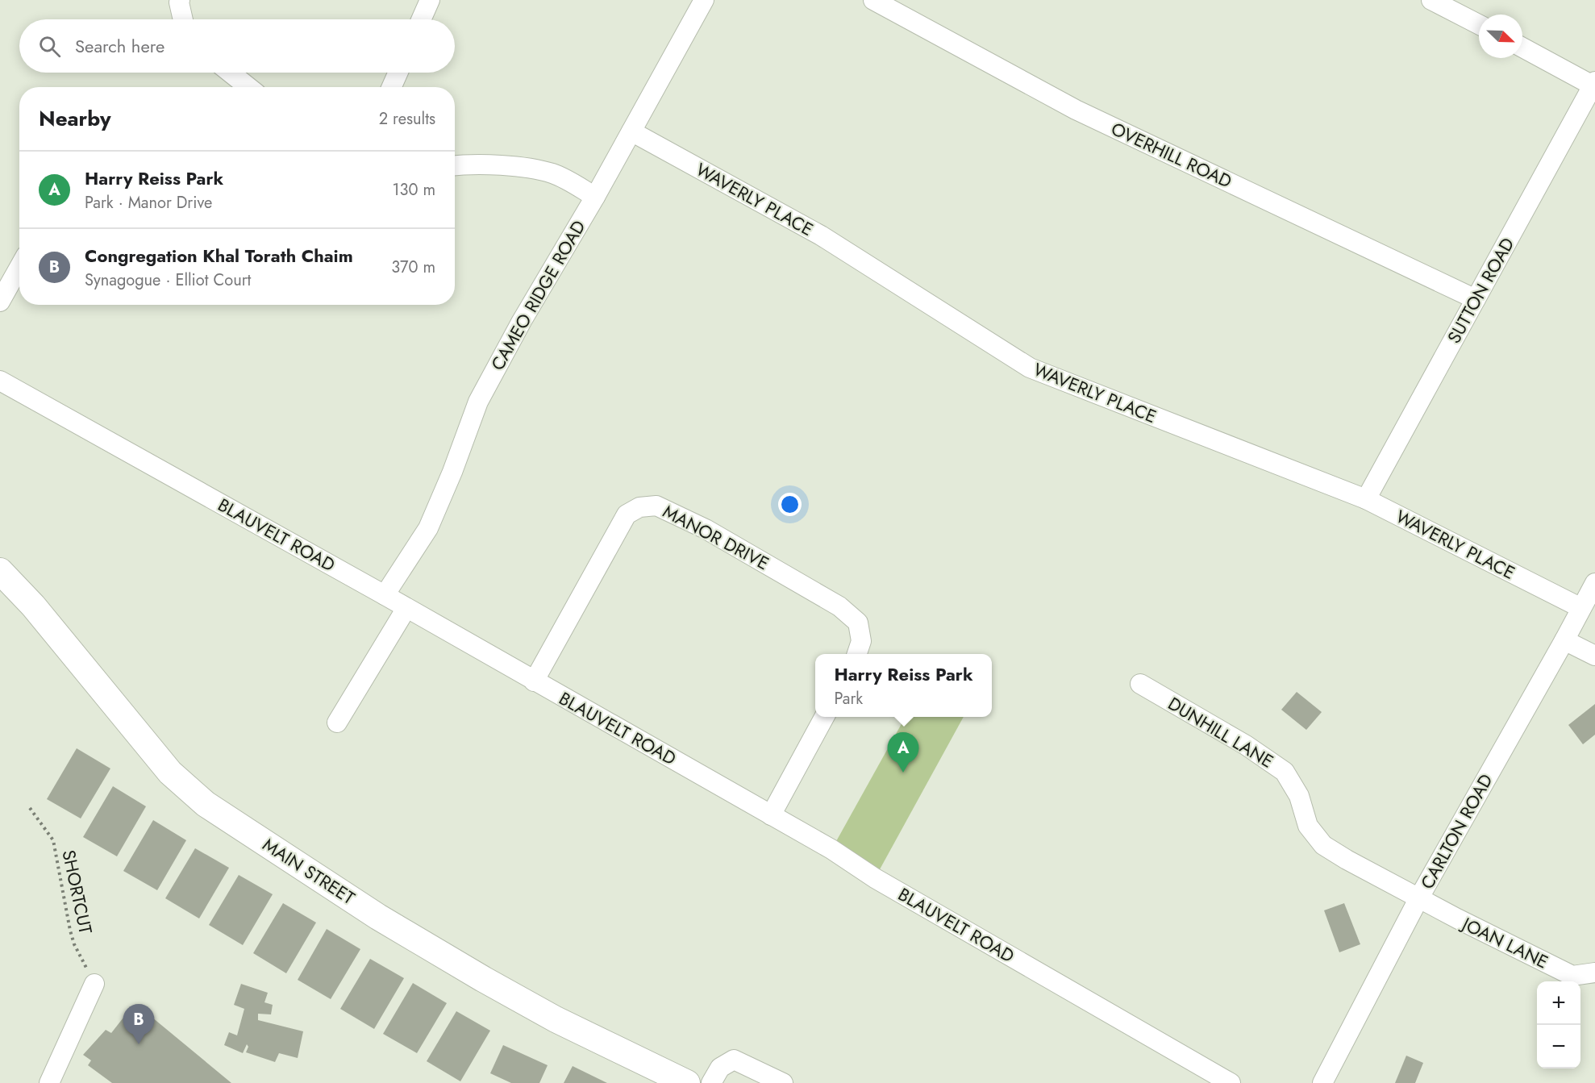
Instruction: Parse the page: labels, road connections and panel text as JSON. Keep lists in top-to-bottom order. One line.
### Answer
{"streets":{"main road":["MAIN STREET"],"street":["OVERHILL ROAD","WAVERLY PLACE","SUTTON ROAD","CAMEO RIDGE ROAD","BLAUVELT ROAD","MANOR DRIVE","DUNHILL LANE","CARLTON ROAD","JOAN LANE"],"path":["SHORTCUT"]},"crossings":[["OVERHILL ROAD","SUTTON ROAD"],["WAVERLY PLACE","SUTTON ROAD"],["WAVERLY PLACE","CAMEO RIDGE ROAD"],["WAVERLY PLACE","CARLTON ROAD"],["CAMEO RIDGE ROAD","BLAUVELT ROAD"],["BLAUVELT ROAD","MANOR DRIVE"],["DUNHILL LANE","CARLTON ROAD"],["DUNHILL LANE","JOAN LANE"],["CARLTON ROAD","JOAN LANE"]],"north":"bottom right","page":{"search":"Search here","heading":["Nearby","2 results"],"list":[{"mark":"A","name":"Harry Reiss Park","note":"Park · Manor Drive","value":"130 m"},{"mark":"B","name":"Congregation Khal Torath Chaim","note":"Synagogue · Elliot Court","value":"370 m"}],"popup":["Harry Reiss Park","Park"],"pins":["A","B"],"map_buttons":["+","−"]}}
